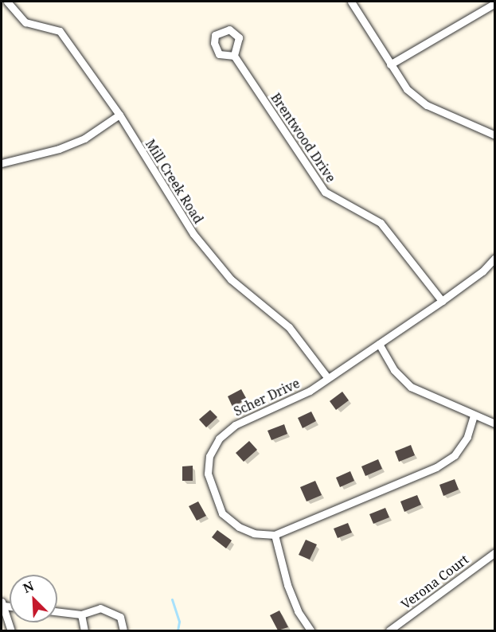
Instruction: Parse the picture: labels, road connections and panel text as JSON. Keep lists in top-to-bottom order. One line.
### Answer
{"streets":{"street":["Brentwood Drive","Mill Creek Road","Scher Drive","Verona Court"]},"crossings":[["Brentwood Drive","Scher Drive"],["Mill Creek Road","Scher Drive"]],"north":"top left"}
